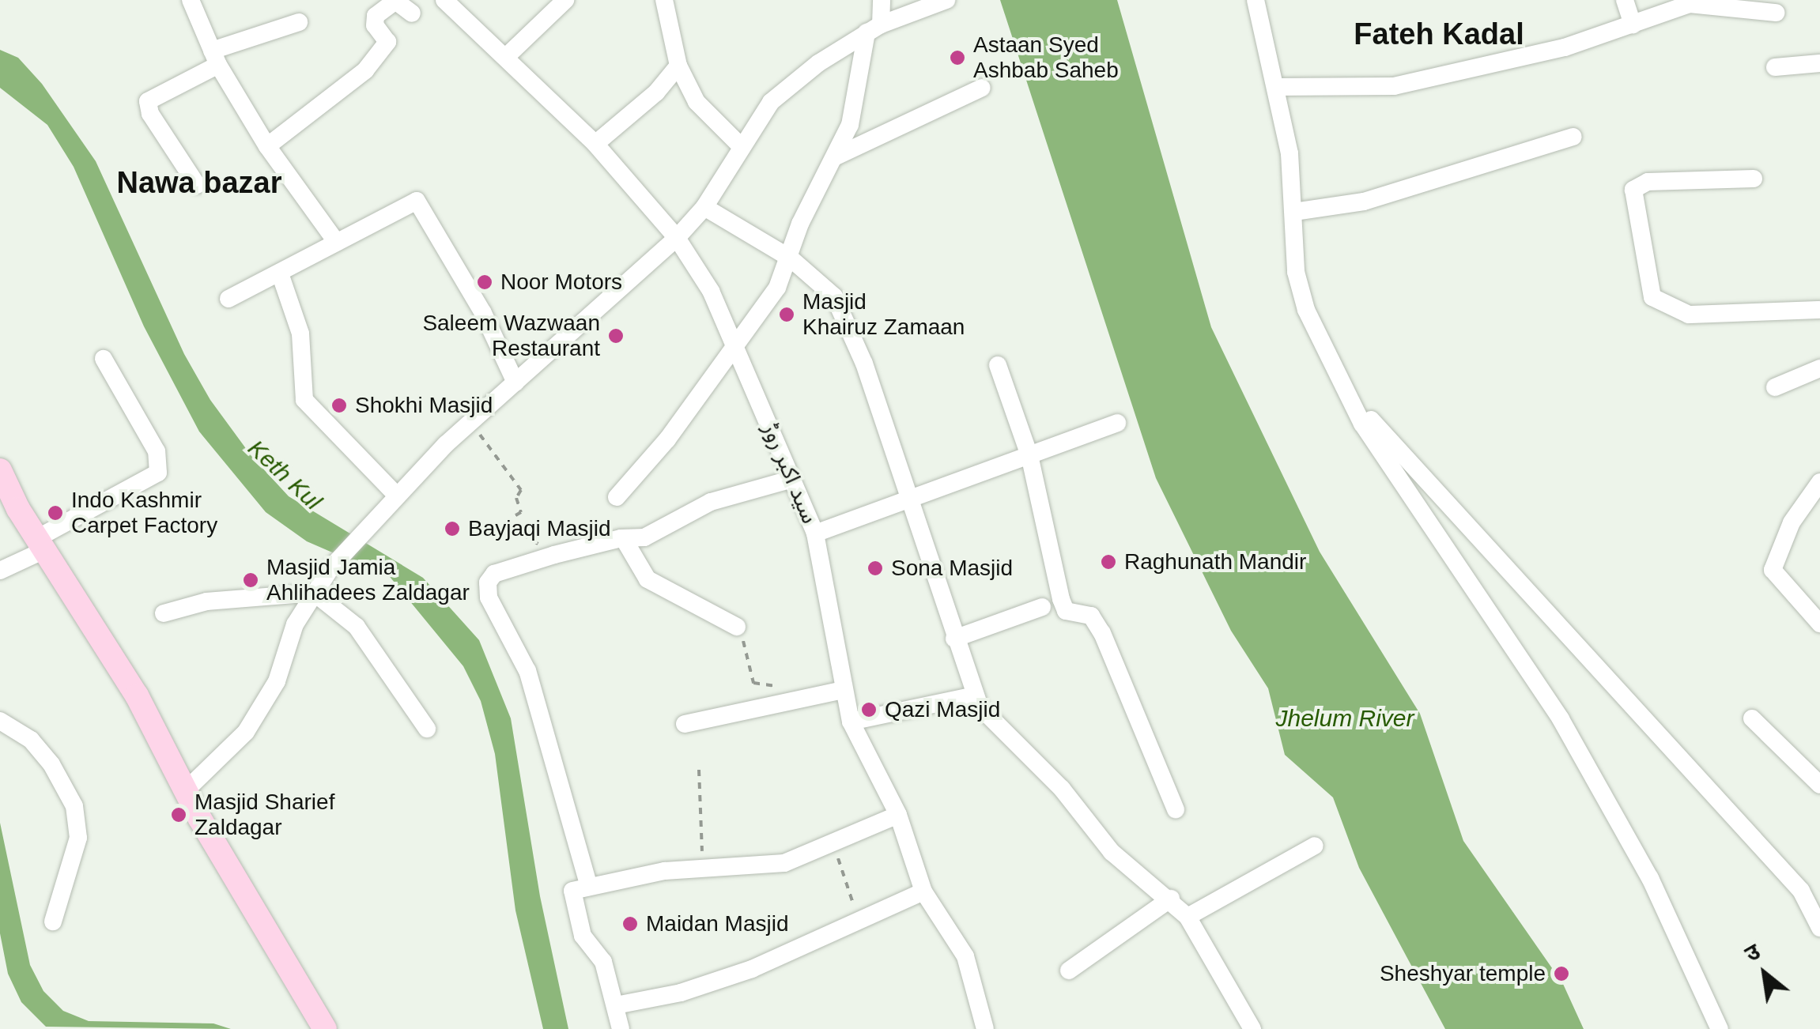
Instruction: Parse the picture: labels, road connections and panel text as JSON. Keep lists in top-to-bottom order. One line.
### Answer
{"streets":{"street":["سید اکبر روڑ"]},"districts":["Fateh Kadal","Nawa bazar"],"water":["Keth Kul","Jhelum River"],"places":["Astaan Syed Ashbab Saheb","Noor Motors","Masjid Khairuz Zamaan","Saleem Wazwaan Restaurant","Shokhi Masjid","Indo Kashmir Carpet Factory","Bayjaqi Masjid","Raghunath Mandir","Sona Masjid","Masjid Jamia Ahlihadees Zaldagar","Qazi Masjid","Masjid Sharief Zaldagar","Maidan Masjid","Sheshyar temple"],"north":"top left"}
